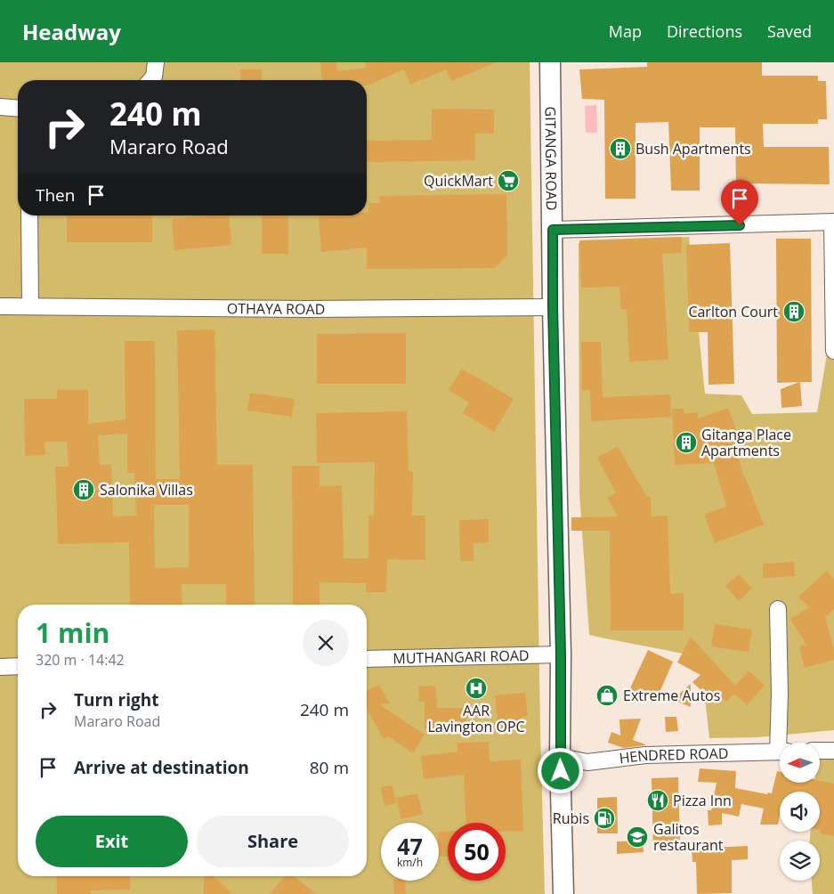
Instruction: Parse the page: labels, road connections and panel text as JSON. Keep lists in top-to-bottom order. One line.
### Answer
{"streets":{"main road":["GITANGA ROAD"],"street":["OTHAYA ROAD","MUTHANGARI ROAD","HENDRED ROAD"]},"crossings":[["GITANGA ROAD","OTHAYA ROAD"],["GITANGA ROAD","MUTHANGARI ROAD"],["GITANGA ROAD","HENDRED ROAD"]],"places":{"building":["Bush Apartments","Carlton Court","Gitanga Place Apartments","Salonika Villas"],"supermarket":["QuickMart"],"hospital":["AAR Lavington OPC"],"shop":["Extreme Autos"],"restaurant":["Pizza Inn"],"fuel station":["Rubis"],"school or university":["Galitos restaurant"]},"north":"left","page":{"header":"Headway","nav":["Map","Directions","Saved"],"turn":["240 m","Mararo Road"],"then":"Then","heading":["1 min","320 m · 14:42"],"list":[{"name":"Turn right","note":"Mararo Road","value":"240 m"},{"name":"Arrive at destination","value":"80 m"}],"buttons":["Exit","Share"],"speed":"47 km/h","limit":"50"}}
